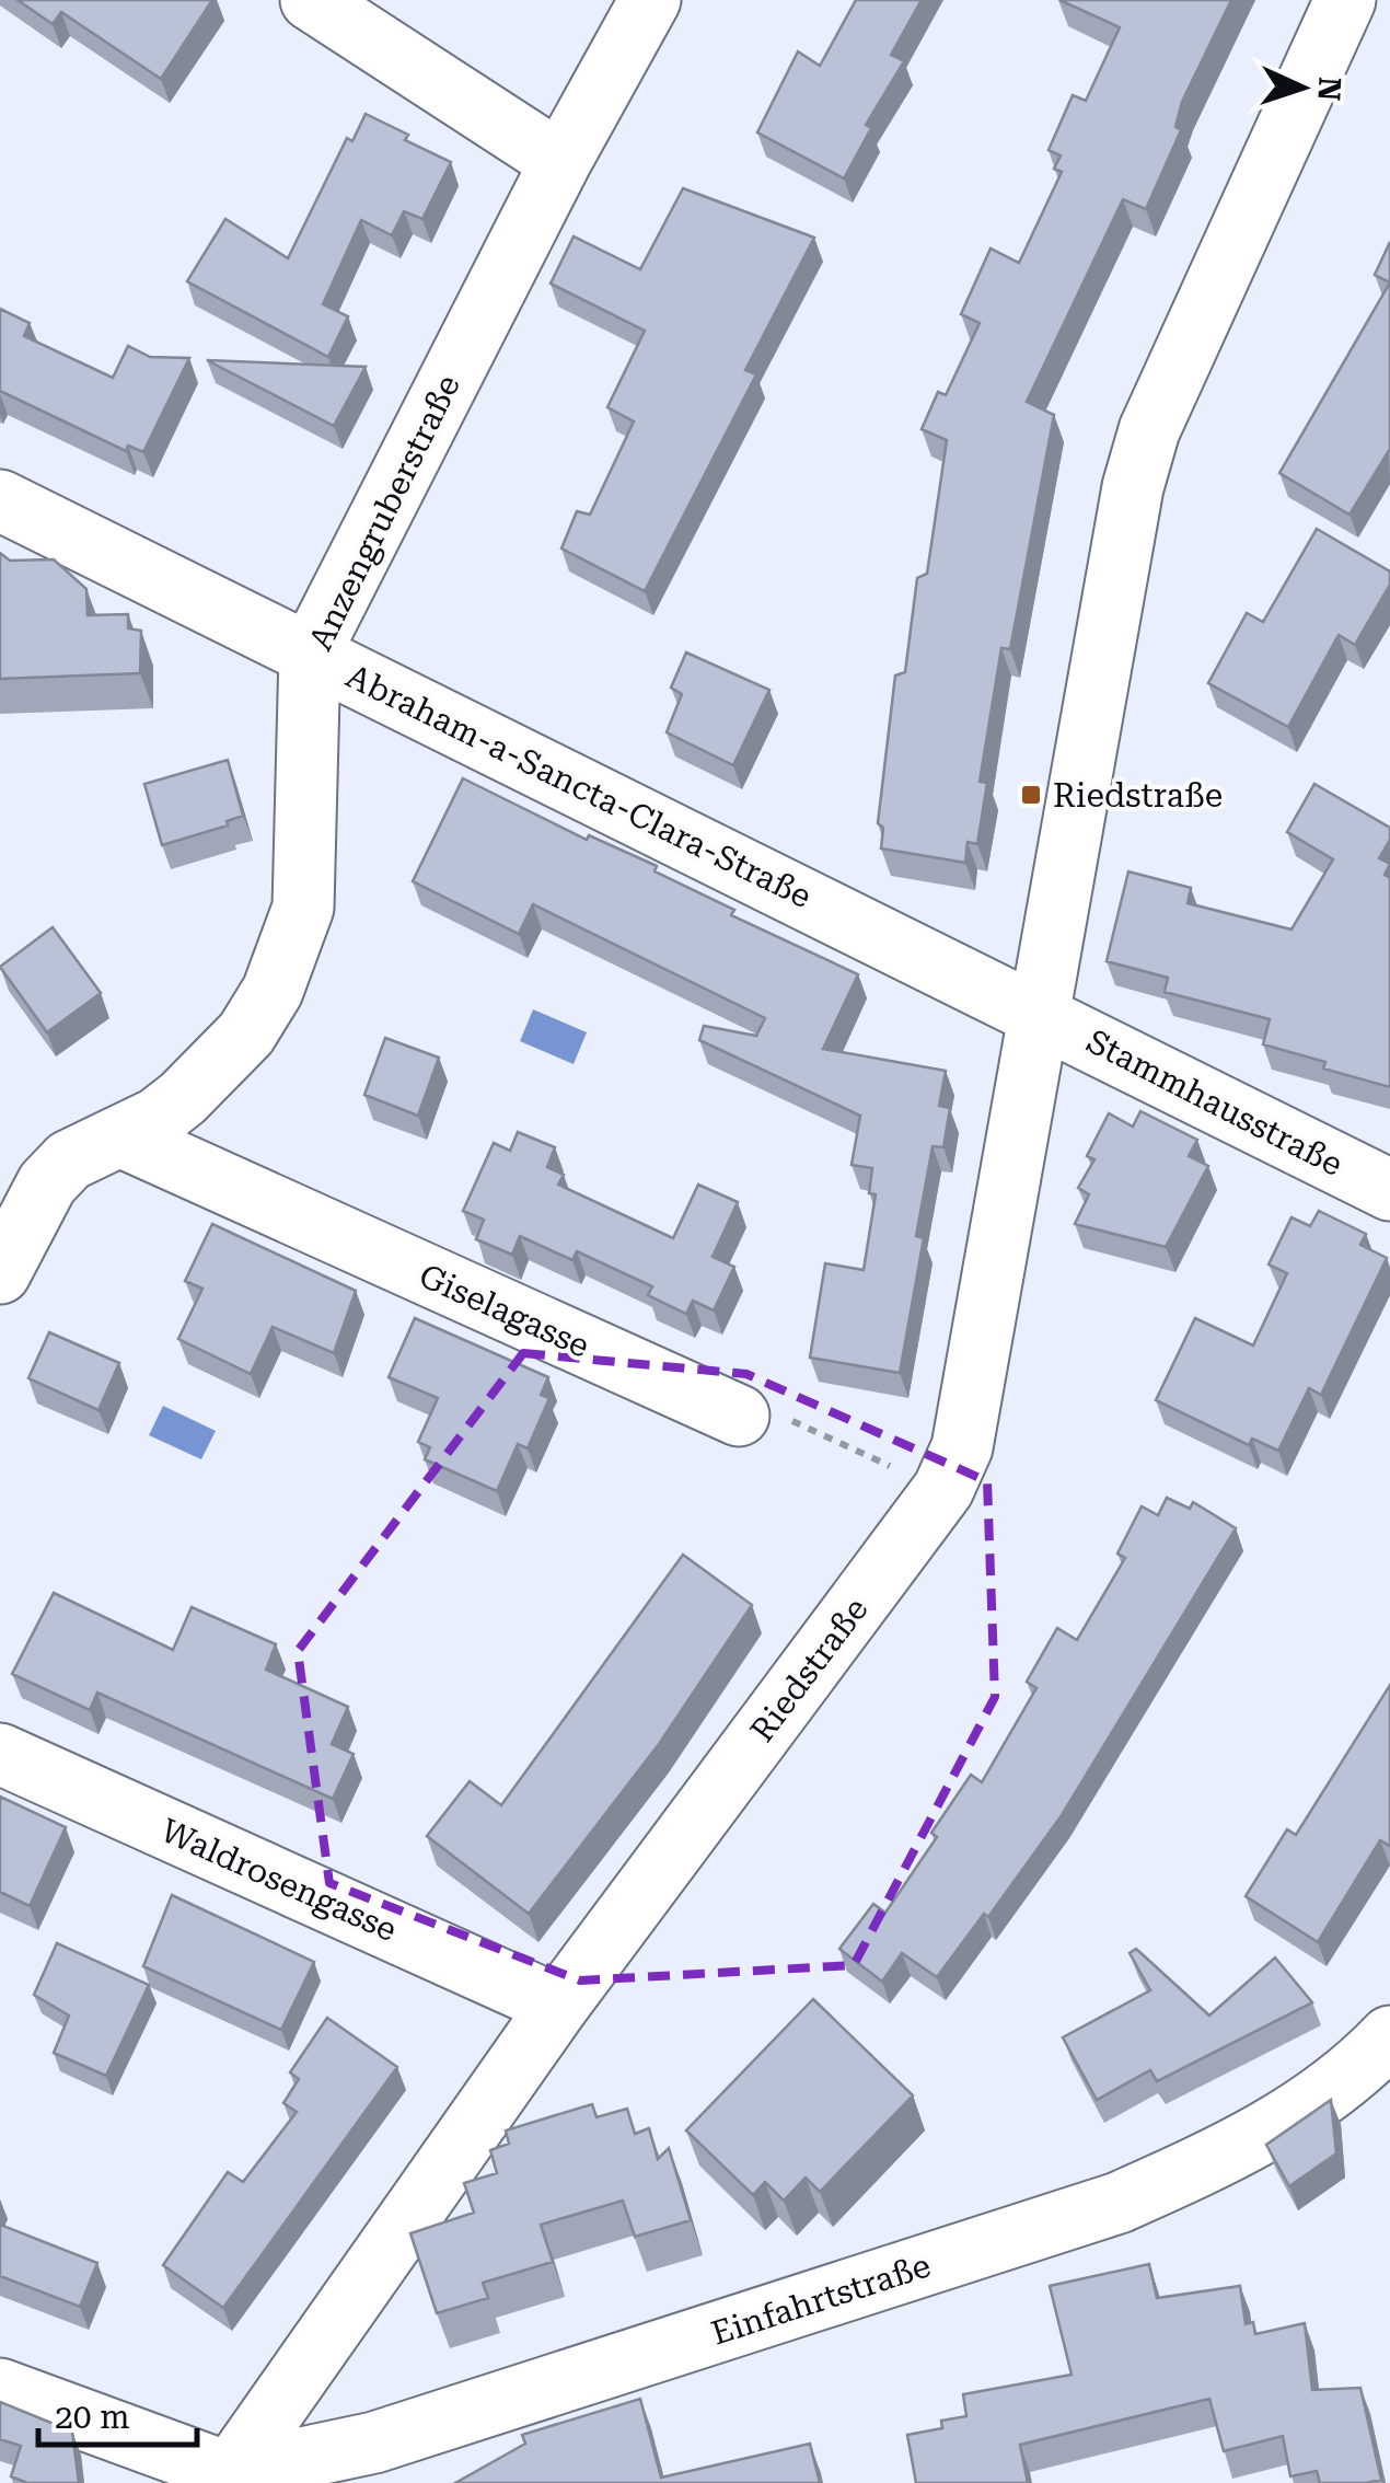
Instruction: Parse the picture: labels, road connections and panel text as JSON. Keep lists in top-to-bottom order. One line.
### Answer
{"streets":{"street":["Anzengruberstraße","Abraham-a-Sancta-Clara-Straße","Stammhausstraße","Giselagasse","Riedstraße","Waldrosengasse","Einfahrtstraße"]},"crossings":[["Anzengruberstraße","Abraham-a-Sancta-Clara-Straße"],["Anzengruberstraße","Giselagasse"],["Abraham-a-Sancta-Clara-Straße","Stammhausstraße"],["Abraham-a-Sancta-Clara-Straße","Riedstraße"],["Stammhausstraße","Riedstraße"],["Riedstraße","Waldrosengasse"],["Riedstraße","Einfahrtstraße"]],"places":{"transit":["Riedstraße"]},"scale_bar":"20 m","north":"right"}
